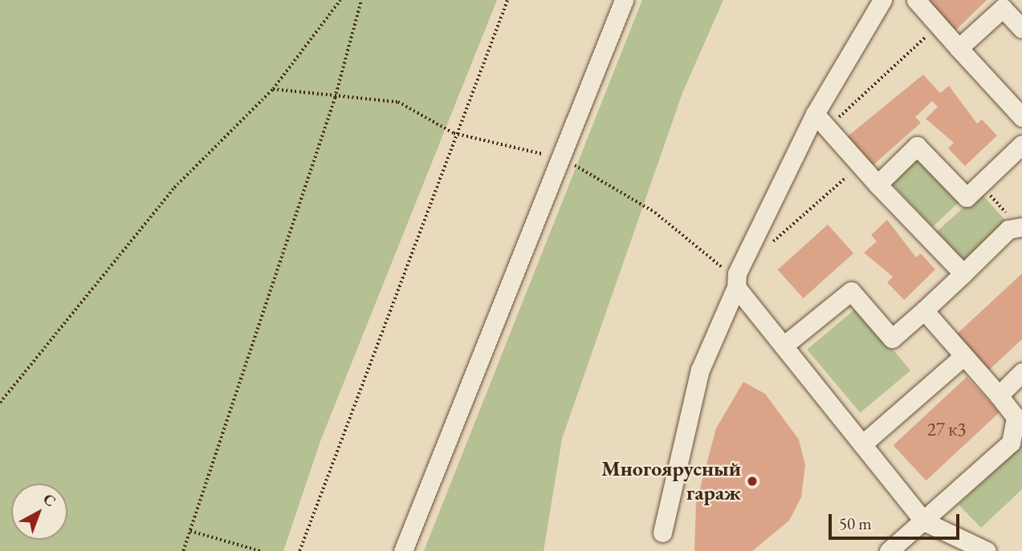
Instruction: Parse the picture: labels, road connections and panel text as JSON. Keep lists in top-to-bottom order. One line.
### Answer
{"places":["Многоярусный гараж"],"house_numbers":["27 к3"],"scale_bar":"50 m","north":"top right"}
